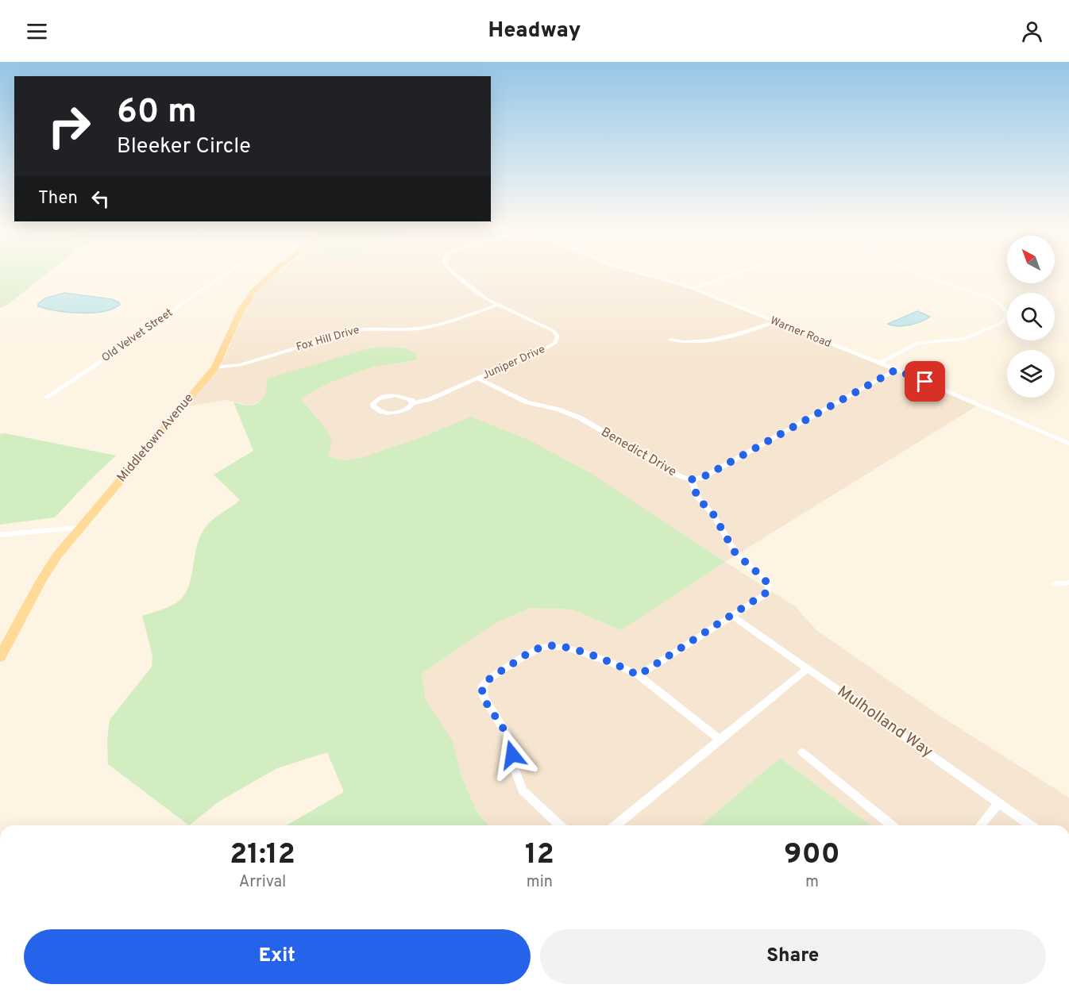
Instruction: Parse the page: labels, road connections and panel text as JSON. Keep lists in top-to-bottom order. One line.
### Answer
{"streets":{"main road":["Middletown Avenue"],"street":["Warner Road","Old Velvet Street","Fox Hill Drive","Juniper Drive","Benedict Drive","Mulholland Way"]},"crossings":[["Warner Road","Benedict Drive"],["Fox Hill Drive","Juniper Drive"],["Fox Hill Drive","Middletown Avenue"],["Juniper Drive","Benedict Drive"]],"north":"top left","page":{"header":"Headway","turn":["60 m","Bleeker Circle"],"then":"Then","eta":["21:12","Arrival","12","min","900","m"],"buttons":["Exit","Share"]}}
